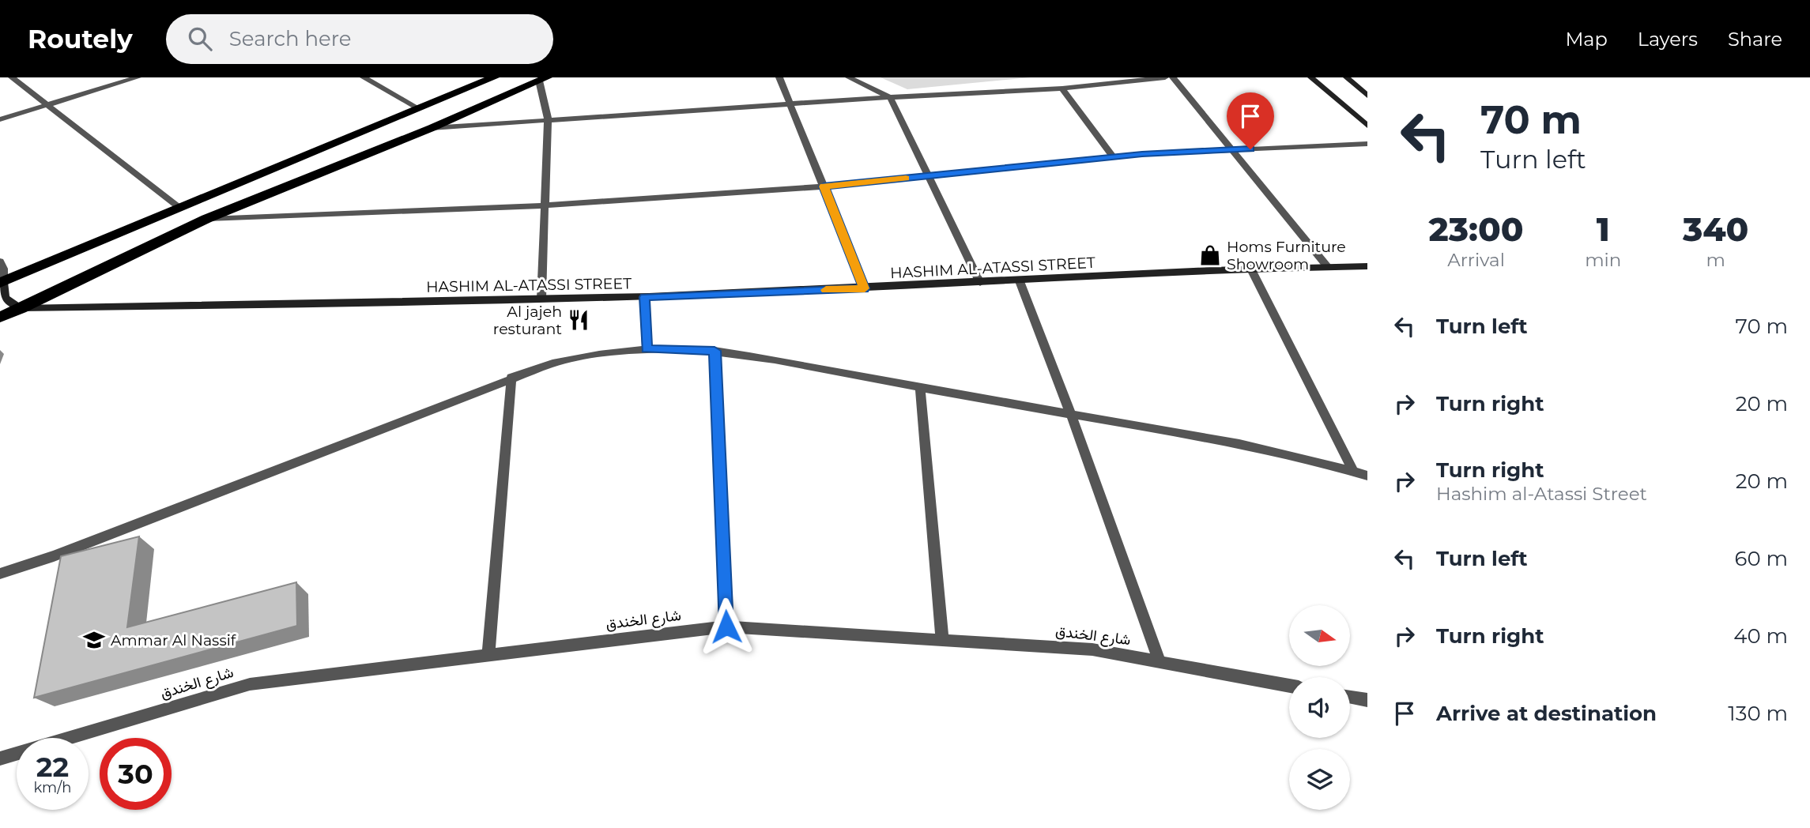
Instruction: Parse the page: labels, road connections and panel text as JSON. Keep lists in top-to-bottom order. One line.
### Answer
{"streets":{"main road":["HASHIM AL-ATASSI STREET"],"street":["شارع الخندق"]},"places":{"shop":["Homs Furniture Showroom"],"restaurant":["Al jajeh resturant"],"school or university":["Ammar Al Nassif"]},"north":"right","page":{"header":"Routely","search":"Search here","nav":["Map","Layers","Share"],"turn":["70 m","Turn left"],"eta":["23:00","Arrival","1","min","340","m"],"list":[{"name":"Turn left","value":"70 m"},{"name":"Turn right","value":"20 m"},{"name":"Turn right","note":"Hashim al-Atassi Street","value":"20 m"},{"name":"Turn left","value":"60 m"},{"name":"Turn right","value":"40 m"},{"name":"Arrive at destination","value":"130 m"}],"speed":"22 km/h","limit":"30"}}
